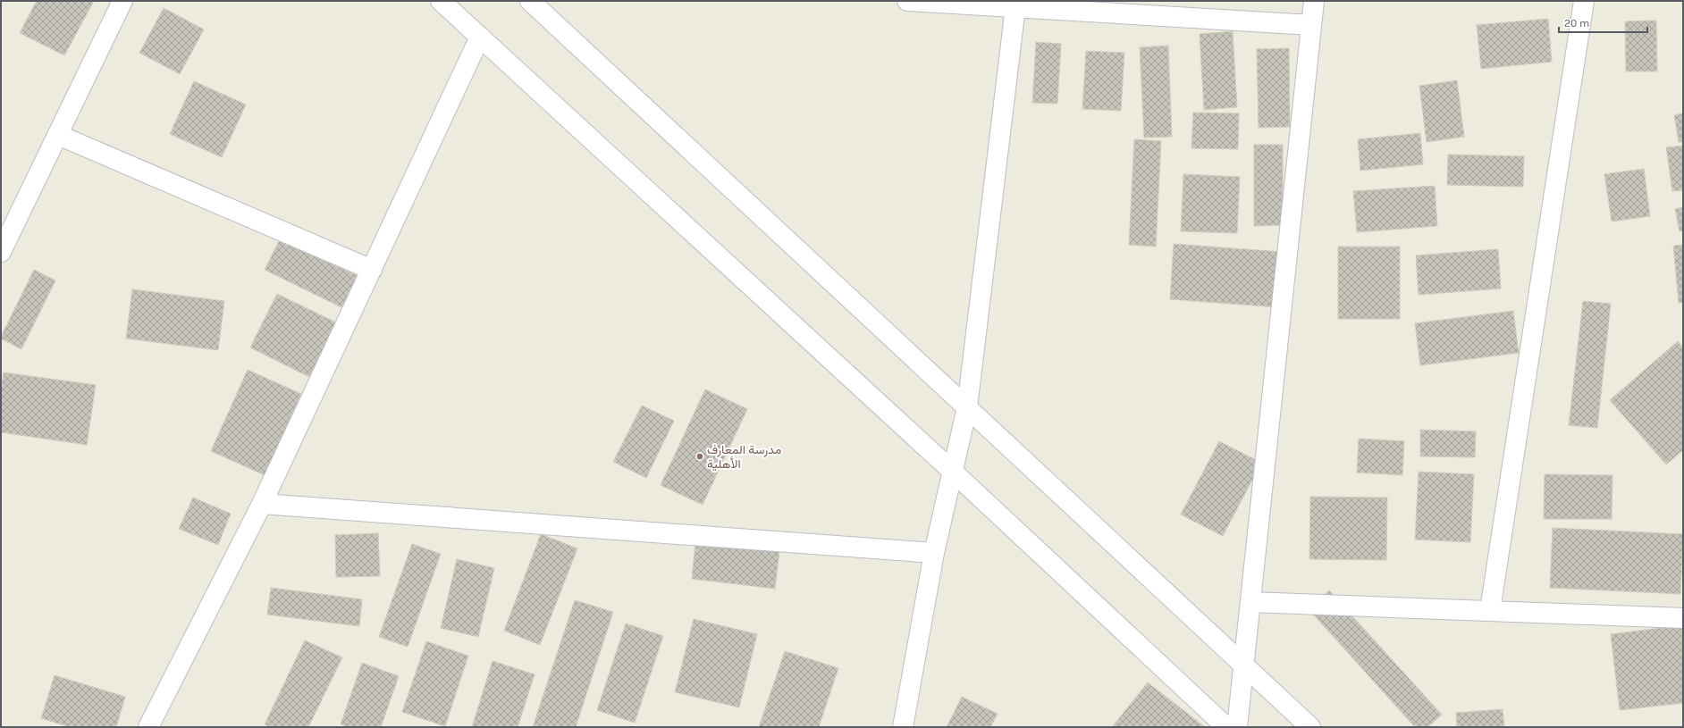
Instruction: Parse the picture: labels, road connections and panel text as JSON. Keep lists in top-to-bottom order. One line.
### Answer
{"places":["مدرسة المعارف الأهلية"],"scale_bar":"20 m"}
